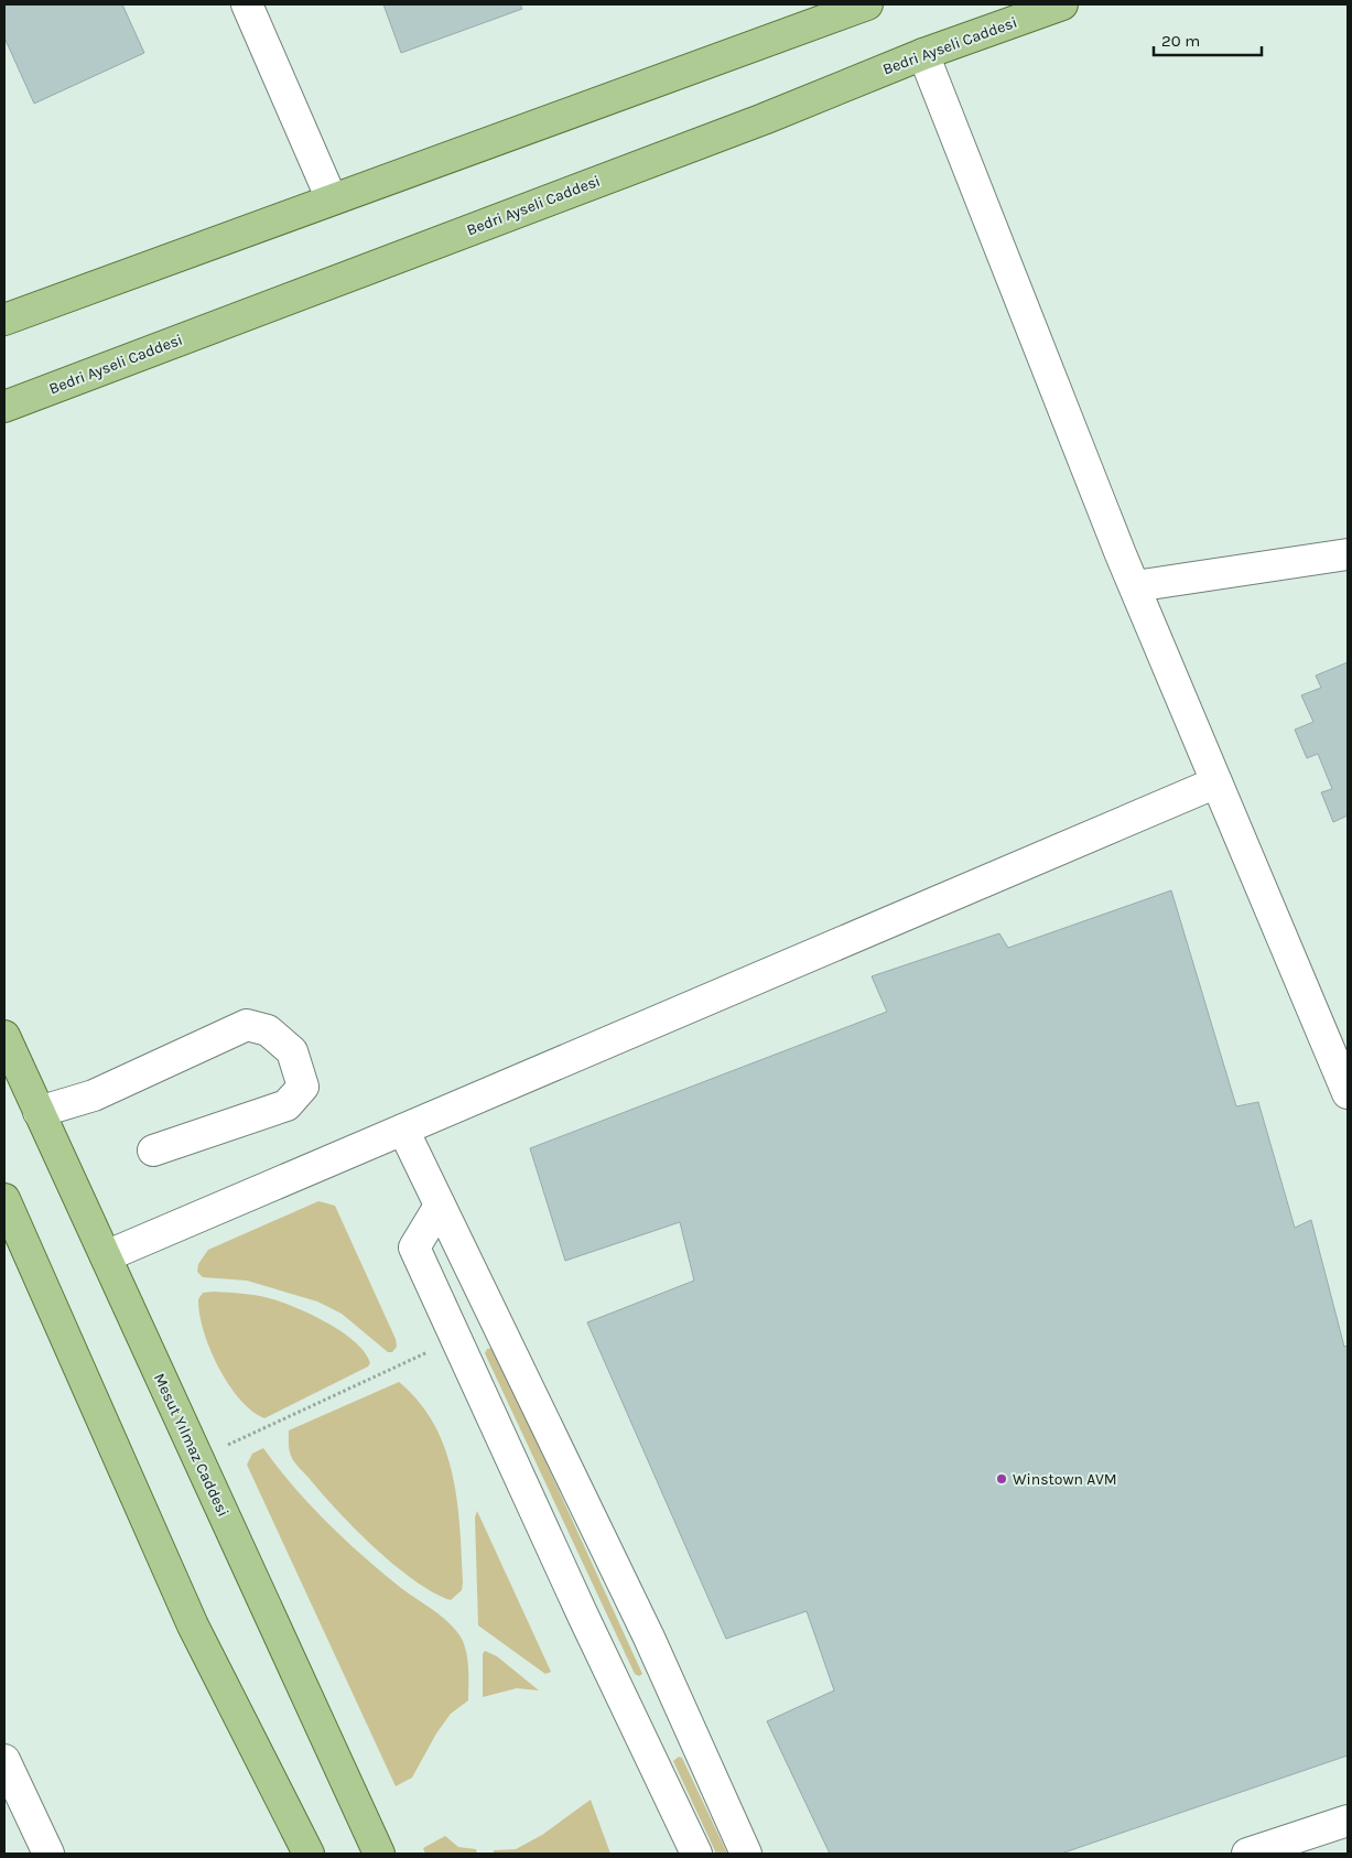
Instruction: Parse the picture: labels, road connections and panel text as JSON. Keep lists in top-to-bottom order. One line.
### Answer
{"streets":{"main road":["Bedri Ayseli Caddesi","Mesut Yılmaz Caddesi"]},"places":["Winstown AVM"],"scale_bar":"20 m"}
